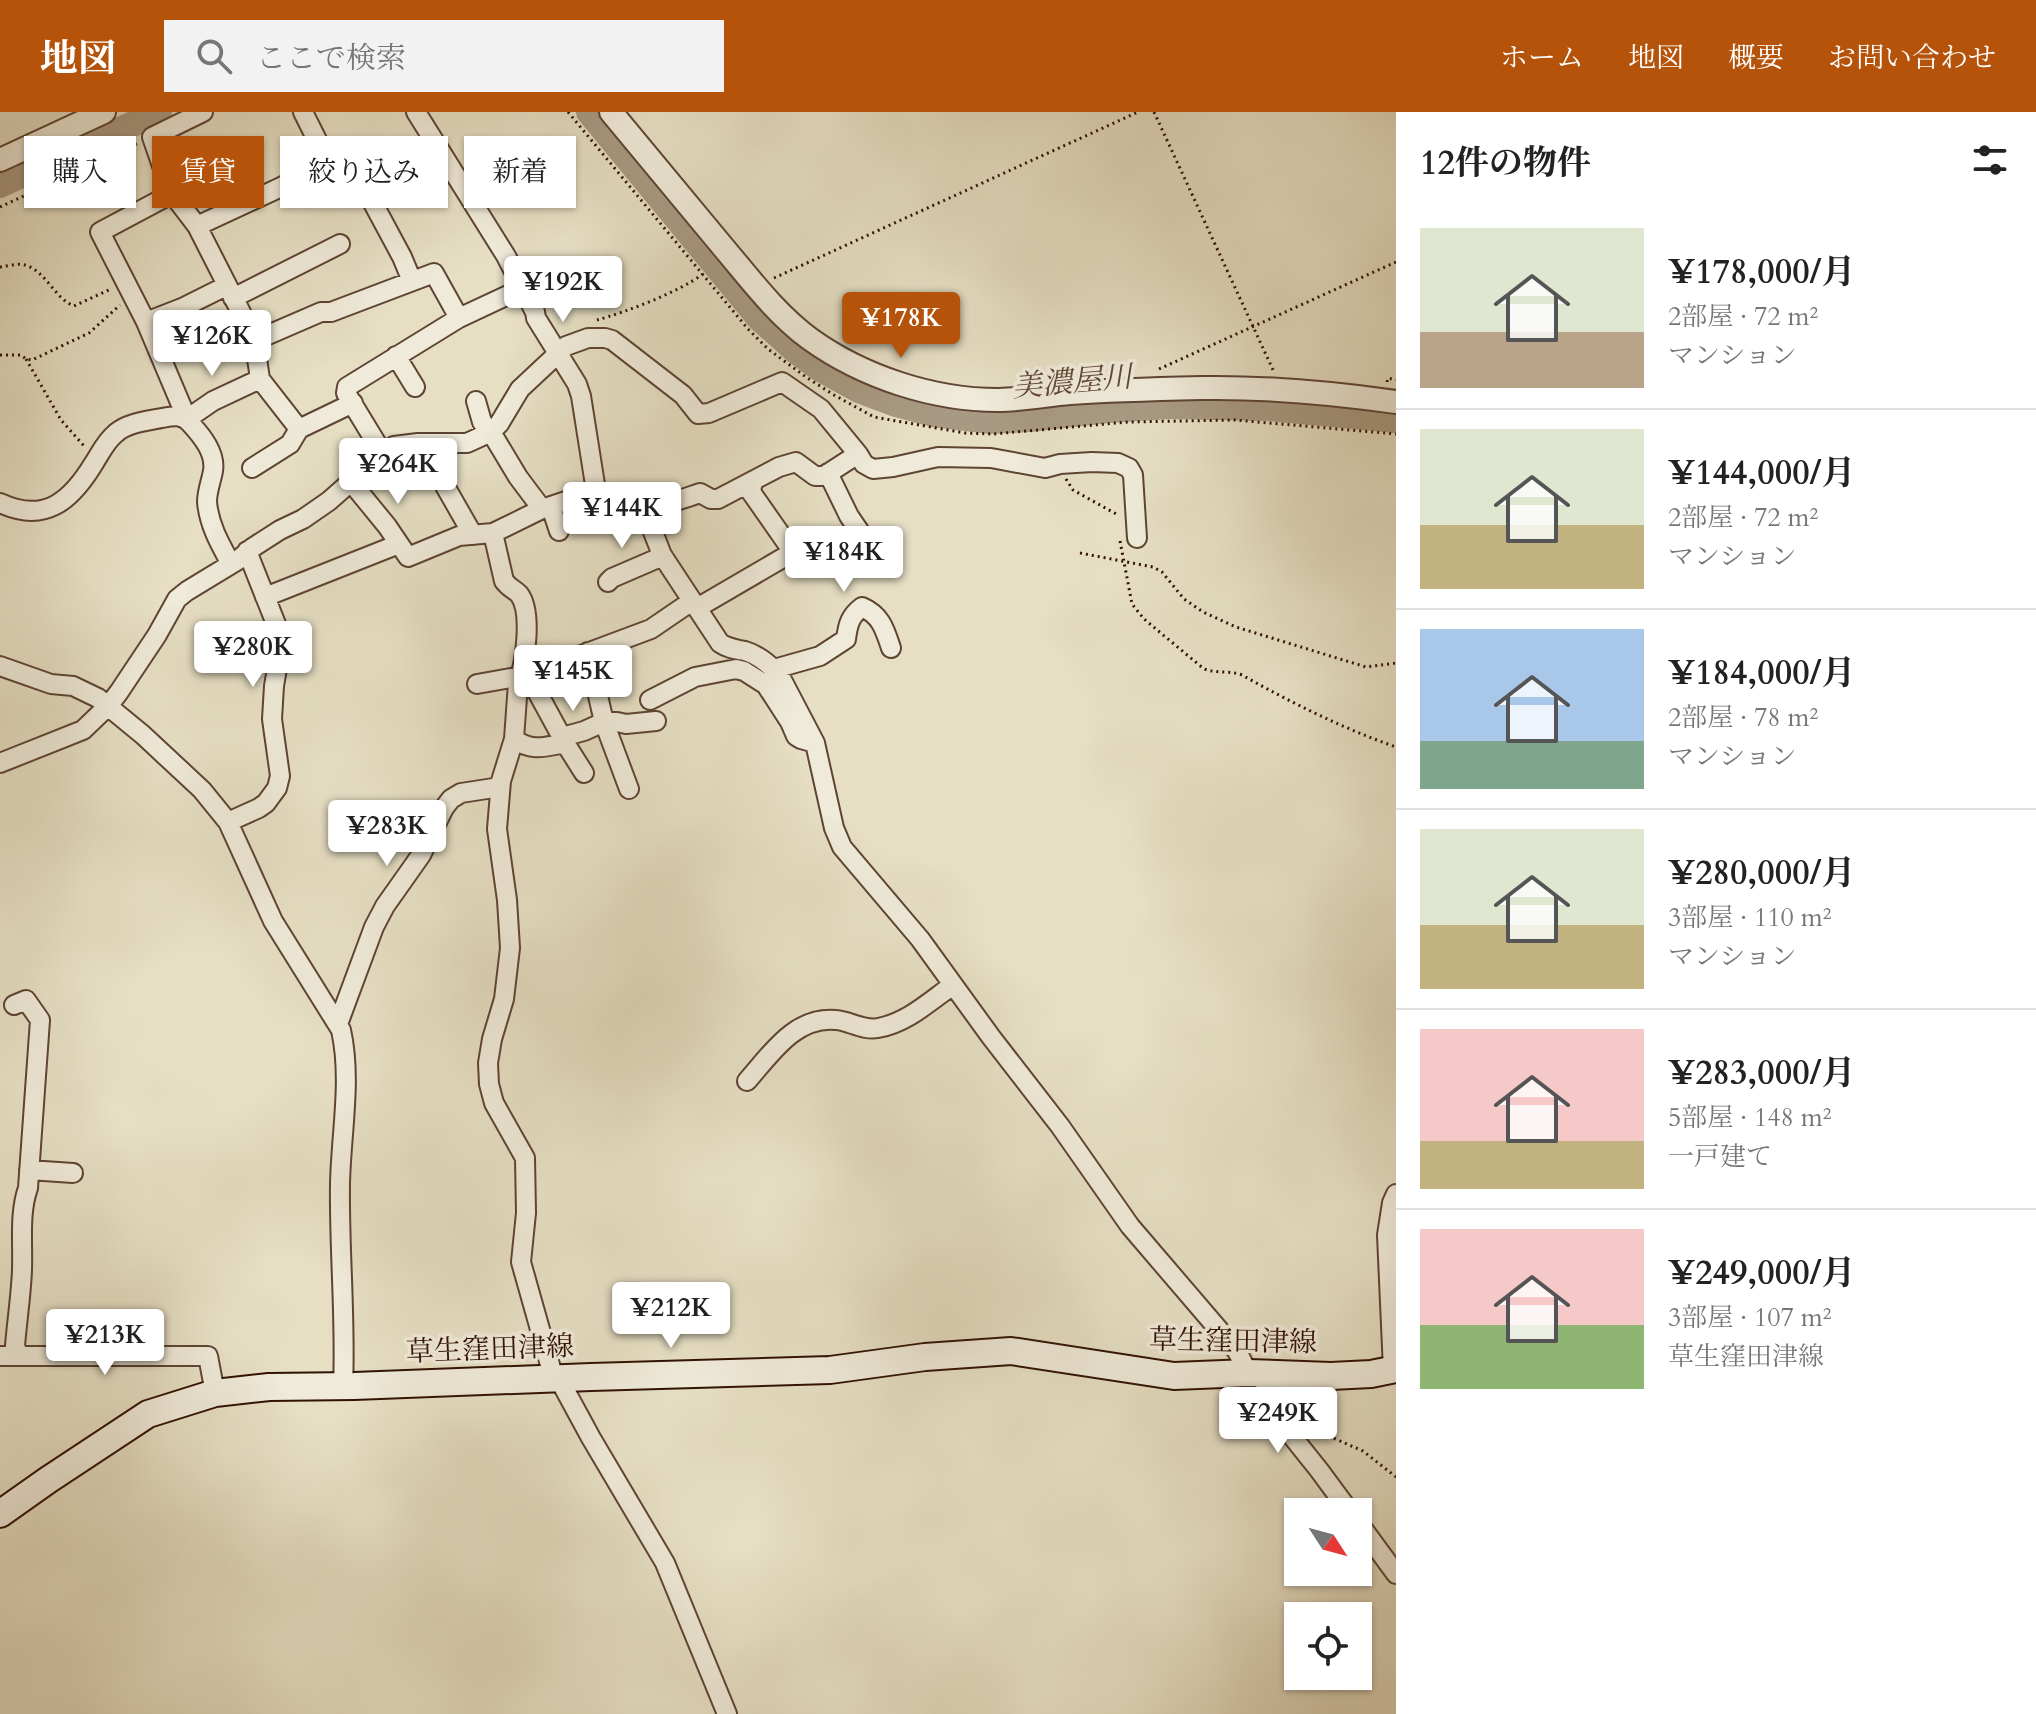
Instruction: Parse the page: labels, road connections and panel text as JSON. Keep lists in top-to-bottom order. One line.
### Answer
{"streets":{"main road":["草生窪田津線"]},"water":["美濃屋川"],"north":"bottom right","page":{"header":"地図","search":"ここで検索","nav":["ホーム","地図","概要","お問い合わせ"],"heading":"12件の物件","chip":["購入","賃貸","絞り込み","新着"],"list":[{"name":"¥178,000/月","note":"2部屋 · 72 m² · マンション"},{"name":"¥144,000/月","note":"2部屋 · 72 m² · マンション"},{"name":"¥184,000/月","note":"2部屋 · 78 m² · マンション"},{"name":"¥280,000/月","note":"3部屋 · 110 m² · マンション"},{"name":"¥283,000/月","note":"5部屋 · 148 m² · 一戸建て"},{"name":"¥249,000/月","note":"3部屋 · 107 m² · 草生窪田津線"}],"price":["¥192K","¥178K","¥126K","¥264K","¥144K","¥184K","¥280K","¥145K","¥283K","¥212K","¥213K","¥249K"]}}
